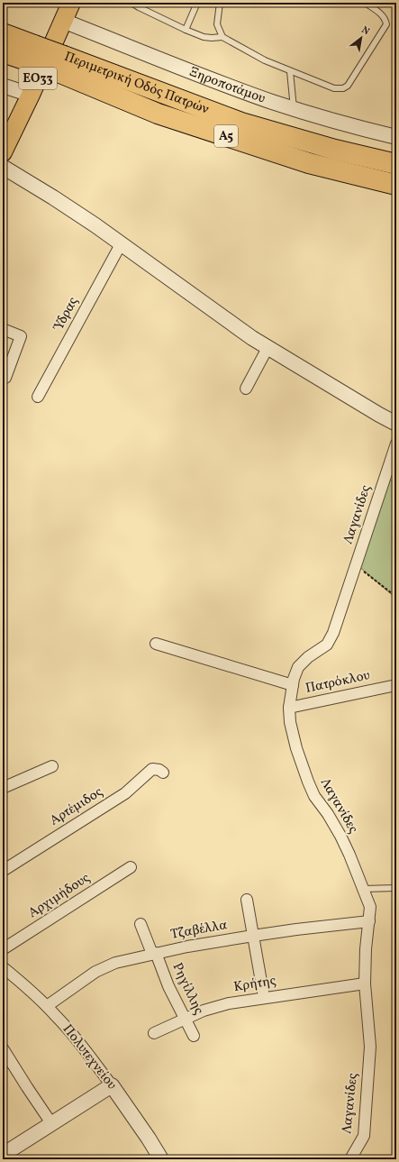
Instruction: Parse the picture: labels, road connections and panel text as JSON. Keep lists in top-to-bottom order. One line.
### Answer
{"streets":{"highway":["Περιμετρική Οδός Πατρών","Α5"],"main road":["ΕΟ33"],"street":["Ξηροποτάμου","Ύδρας","Λαγανίδες","Πατρόκλου","Αρτέμιδος","Αρχιμήδους","Τζαβέλλα","Κρήτης","Ρηγίλλης","Πολυτεχνείου"]},"crossings":[["ΕΟ33","Ξηροποτάμου"],["Λαγανίδες","Πατρόκλου"],["Λαγανίδες","Τζαβέλλα"],["Λαγανίδες","Κρήτης"],["Τζαβέλλα","Ρηγίλλης"],["Τζαβέλλα","Πολυτεχνείου"],["Κρήτης","Ρηγίλλης"]],"north":"top right"}
